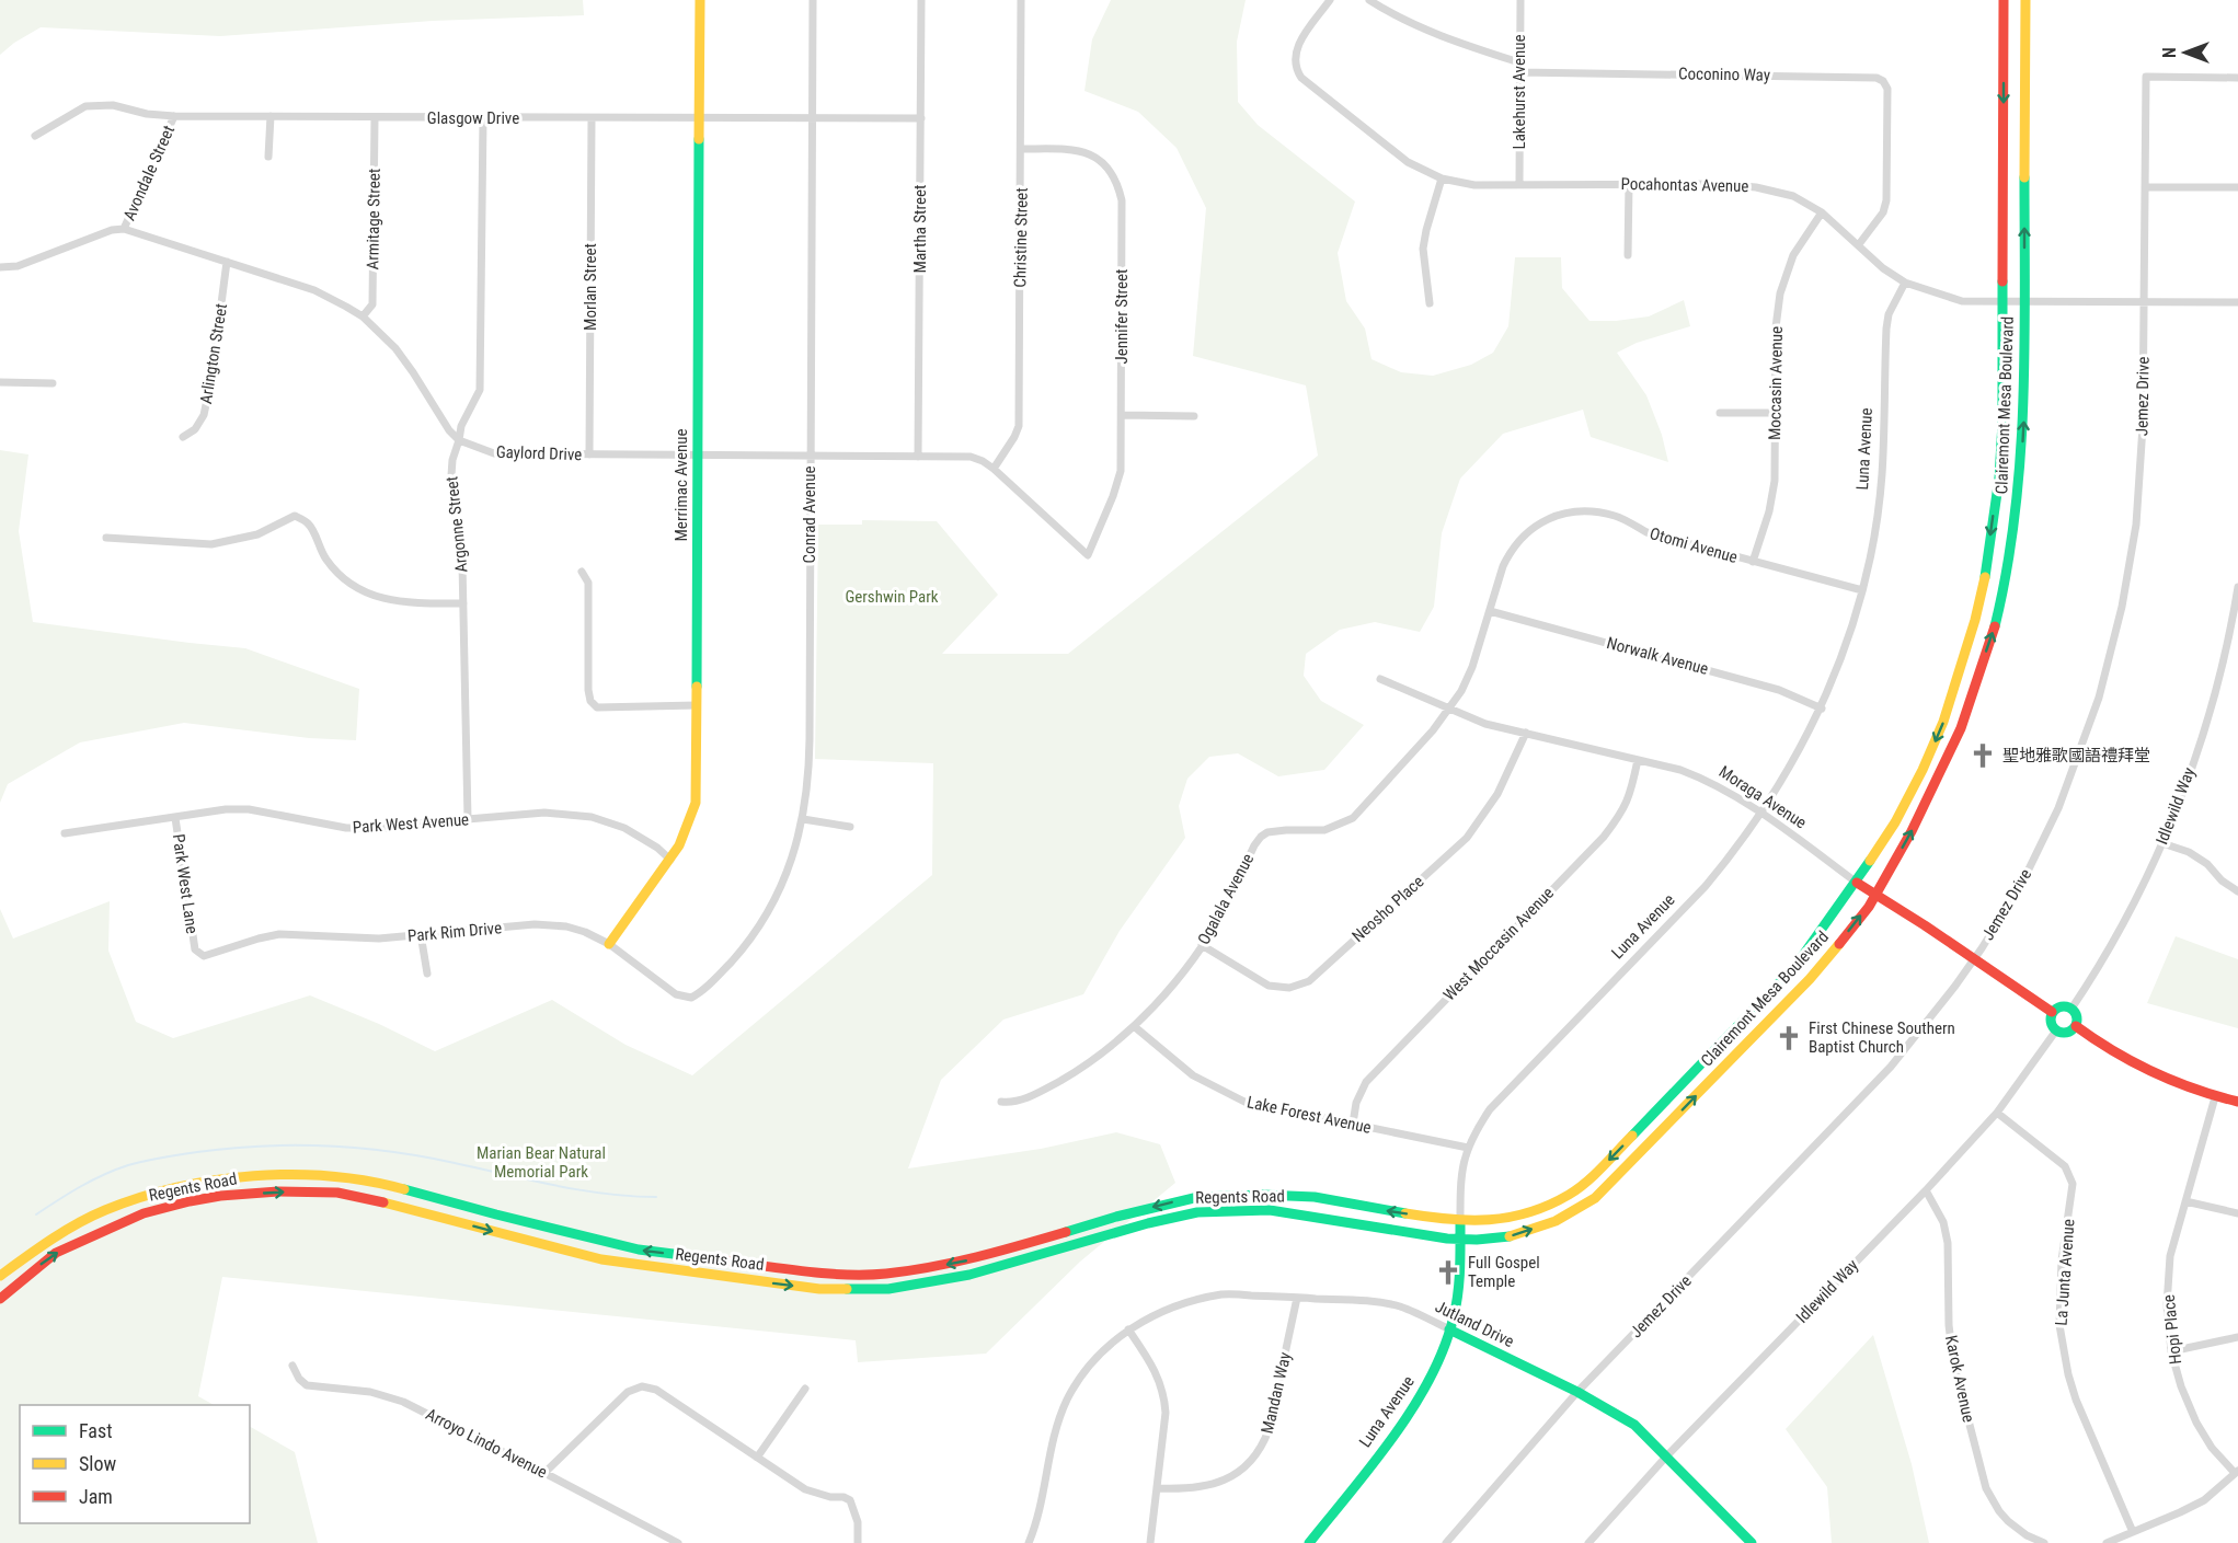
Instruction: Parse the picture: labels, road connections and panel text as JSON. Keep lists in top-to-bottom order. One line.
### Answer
{"streets":{"main road":["Clairemont Mesa Boulevard","Luna Avenue","Merrimac Avenue","Moraga Avenue","Regents Road","Jutland Drive"],"street":["Coconino Way","Lakehurst Avenue","Glasgow Drive","Avondale Street","Pocahontas Avenue","Armitage Street","Martha Street","Christine Street","Morlan Street","Jennifer Street","Arlington Street","Moccasin Avenue","Jemez Drive","Gaylord Drive","Conrad Avenue","Argonne Street","Otomi Avenue","Norwalk Avenue","Idlewild Way","Park West Avenue","Park West Lane","Ogalala Avenue","Neosho Place","Park Rim Drive","West Moccasin Avenue","Lake Forest Avenue","La Junta Avenue","Hopi Place","Karok Avenue","Mandan Way","Arroyo Lindo Avenue"]},"crossings":[["Coconino Way","Lakehurst Avenue"],["Coconino Way","Pocahontas Avenue"],["Lakehurst Avenue","Pocahontas Avenue"],["Glasgow Drive","Avondale Street"],["Glasgow Drive","Armitage Street"],["Glasgow Drive","Martha Street"],["Glasgow Drive","Morlan Street"],["Glasgow Drive","Merrimac Avenue"],["Glasgow Drive","Conrad Avenue"],["Glasgow Drive","Argonne Street"],["Pocahontas Avenue","Moccasin Avenue"],["Pocahontas Avenue","Jemez Drive"],["Pocahontas Avenue","Clairemont Mesa Boulevard"],["Pocahontas Avenue","Luna Avenue"],["Martha Street","Gaylord Drive"],["Christine Street","Jennifer Street"],["Christine Street","Gaylord Drive"],["Morlan Street","Gaylord Drive"],["Jennifer Street","Gaylord Drive"],["Moccasin Avenue","Otomi Avenue"],["Jemez Drive","Moraga Avenue"],["Jemez Drive","Jutland Drive"],["Clairemont Mesa Boulevard","Luna Avenue"],["Clairemont Mesa Boulevard","Moraga Avenue"],["Clairemont Mesa Boulevard","Regents Road"],["Luna Avenue","Otomi Avenue"],["Luna Avenue","Norwalk Avenue"],["Luna Avenue","Moraga Avenue"],["Luna Avenue","Lake Forest Avenue"],["Luna Avenue","Regents Road"],["Luna Avenue","Jutland Drive"],["Gaylord Drive","Merrimac Avenue"],["Gaylord Drive","Conrad Avenue"],["Gaylord Drive","Argonne Street"],["Merrimac Avenue","Park West Avenue"],["Merrimac Avenue","Park Rim Drive"],["Conrad Avenue","Park Rim Drive"],["Argonne Street","Park West Avenue"],["Otomi Avenue","Ogalala Avenue"],["Norwalk Avenue","Ogalala Avenue"],["Moraga Avenue","Idlewild Way"],["Moraga Avenue","Ogalala Avenue"],["Moraga Avenue","Neosho Place"],["Moraga Avenue","West Moccasin Avenue"],["Idlewild Way","La Junta Avenue"],["Idlewild Way","Jutland Drive"],["Idlewild Way","Karok Avenue"],["Park West Avenue","Park West Lane"],["Park West Lane","Park Rim Drive"],["Ogalala Avenue","Neosho Place"],["Ogalala Avenue","Lake Forest Avenue"],["West Moccasin Avenue","Lake Forest Avenue"],["Jutland Drive","Mandan Way"]],"parks":["Gershwin Park","Marian Bear Natural Memorial Park"],"places":{"church":["聖地雅歌國語禮拜堂","First Chinese Southern Baptist Church","Full Gospel Temple"]},"legend":["Fast","Slow","Jam"],"north":"left"}
